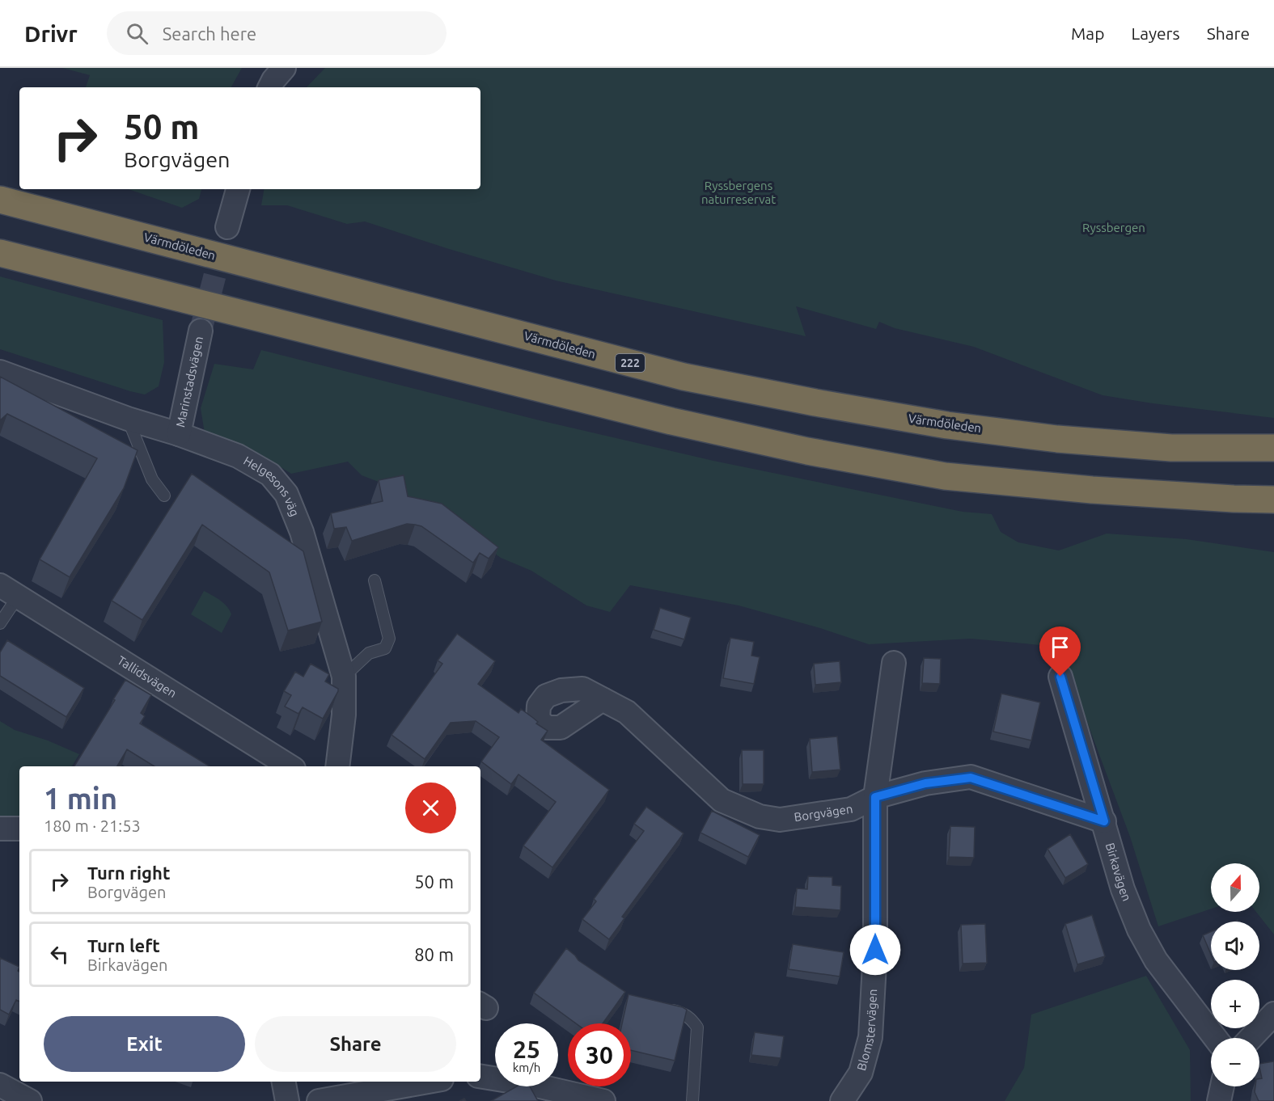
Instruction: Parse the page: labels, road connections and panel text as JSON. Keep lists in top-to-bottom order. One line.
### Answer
{"streets":{"highway":["Värmdöleden","222"],"street":["Marinstadsvägen","Helgesons väg","Tallidsvägen","Borgvägen","Birkavägen","Blomstervägen"]},"crossings":[["Marinstadsvägen","Helgesons väg"],["Borgvägen","Birkavägen"],["Borgvägen","Blomstervägen"]],"parks":["Ryssbergens naturreservat","Ryssbergen"],"north":"top","page":{"header":"Drivr","search":"Search here","nav":["Map","Layers","Share"],"turn":["50 m","Borgvägen"],"heading":["1 min","180 m · 21:53"],"list":[{"name":"Turn right","note":"Borgvägen","value":"50 m"},{"name":"Turn left","note":"Birkavägen","value":"80 m"}],"map_buttons":["+","−"],"buttons":["Exit","Share"],"speed":"25 km/h","limit":"30"}}
